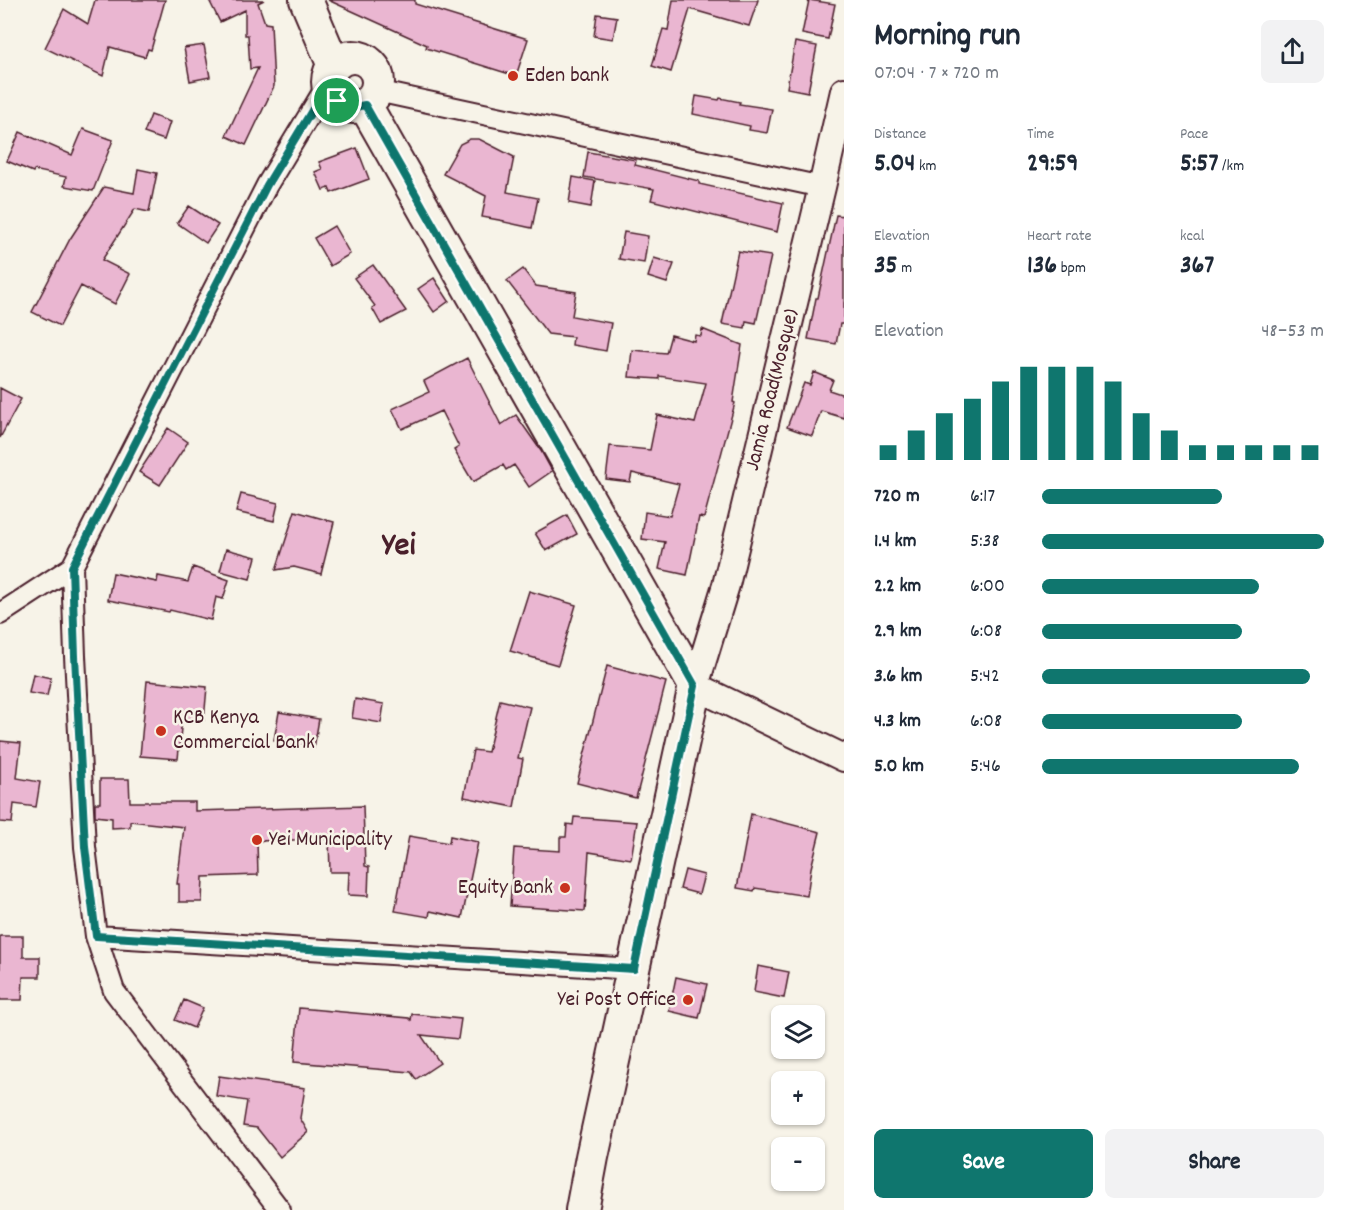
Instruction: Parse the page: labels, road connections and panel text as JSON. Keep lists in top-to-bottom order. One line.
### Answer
{"streets":{"street":["Jamia Road(Mosque)"]},"districts":["Yei"],"places":["Eden bank","KCB Kenya Commercial Bank","Yei Municipality","Equity Bank","Yei Post Office"],"page":{"heading":["Morning run","07:04 · 7 × 720 m"],"stats":[["Distance","5.04 km"],["Time","29:59"],["Pace","5:57 /km"],["Elevation","35 m"],["Heart rate","136 bpm"],["kcal","367"]],"chart":["Elevation","48–53 m"],"list":[{"name":"720 m","note":"6:17"},{"name":"1.4 km","note":"5:38"},{"name":"2.2 km","note":"6:00"},{"name":"2.9 km","note":"6:08"},{"name":"3.6 km","note":"5:42"},{"name":"4.3 km","note":"6:08"},{"name":"5.0 km","note":"5:46"}],"map_buttons":["+","−"],"buttons":["Save","Share"]}}
